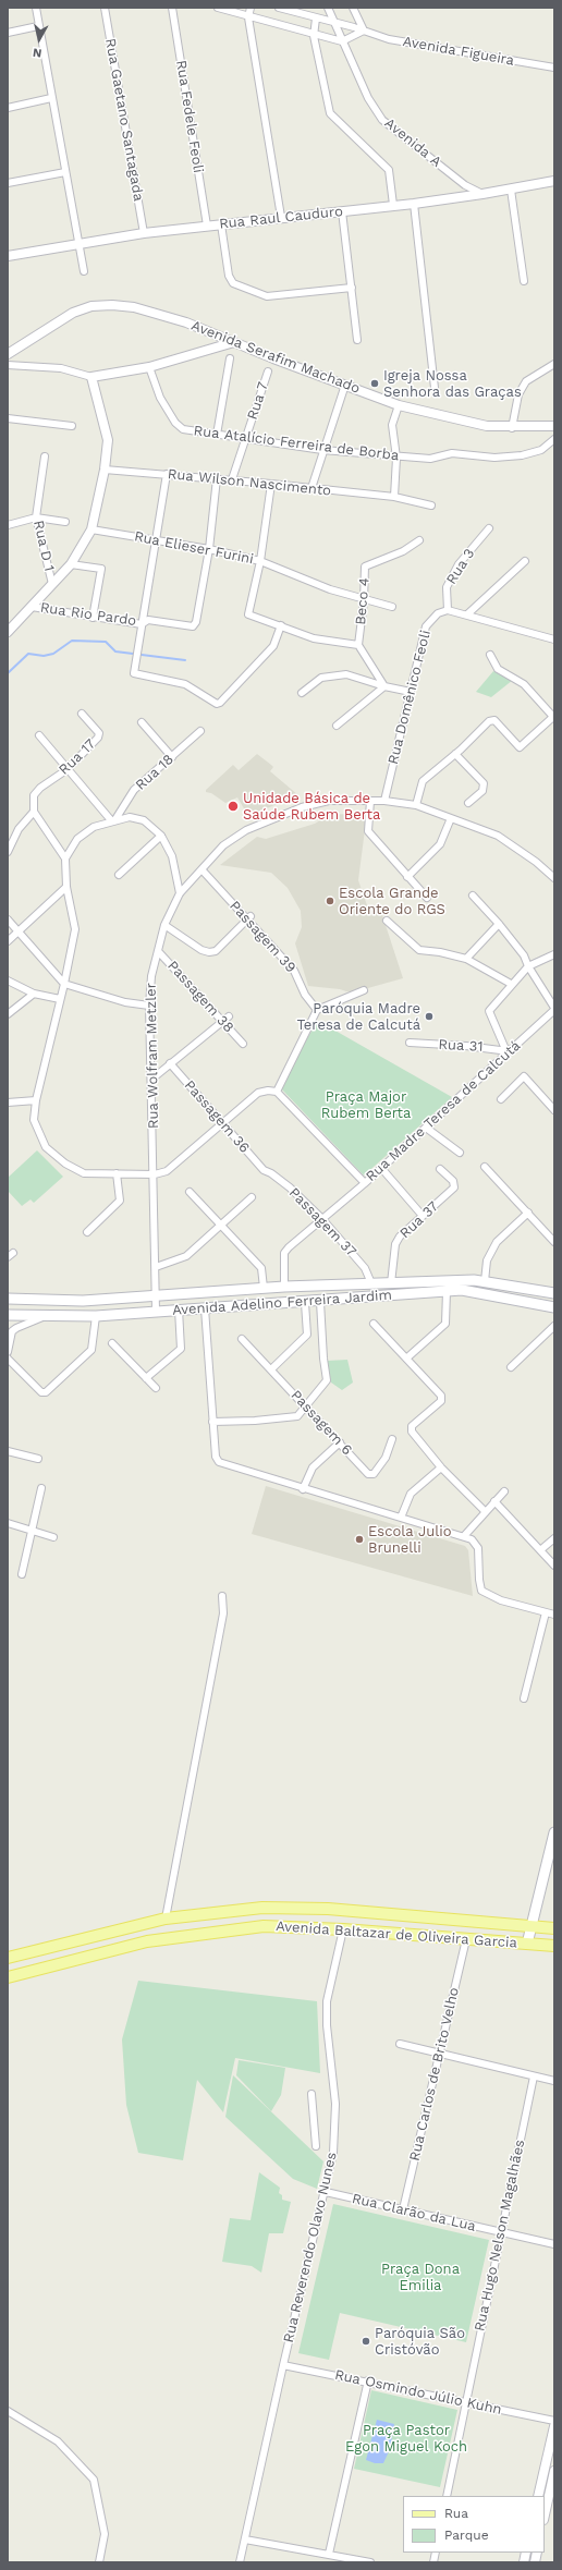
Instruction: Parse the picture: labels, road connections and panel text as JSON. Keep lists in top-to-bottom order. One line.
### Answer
{"streets":{"main road":["Avenida Adelino Ferreira Jardim","Avenida Baltazar de Oliveira Garcia"],"street":["Avenida Figueira","Rua Fedele Feoli","Rua Gaetano Santagada","Avenida A","Rua Raul Cauduro","Avenida Serafim Machado","Rua 7","Rua Atalício Ferreira de Borba","Rua Wilson Nascimento","Rua D 1","Rua Elieser Furini","Rua 3","Beco 4","Rua Rio Pardo","Rua Domênico Feoli","Rua 17","Rua 18","Passagem 39","Passagem 38","Rua 31","Rua Wolfram Metzler","Rua Madre Teresa de Calcutá","Passagem 36","Rua 37","Passagem 37","Passagem 6","Rua Carlos de Brito Velho","Rua Clarão da Lua","Rua Hugo Nelson Magalhães","Rua Reverendo Olavo Nunes","Rua Osmindo Júlio Kuhn"]},"crossings":[["Avenida Figueira","Avenida A"],["Rua Fedele Feoli","Rua Raul Cauduro"],["Rua Gaetano Santagada","Rua Raul Cauduro"],["Avenida A","Rua Raul Cauduro"],["Rua 7","Rua Atalício Ferreira de Borba"],["Rua 7","Rua Wilson Nascimento"],["Rua Elieser Furini","Beco 4"],["Rua Elieser Furini","Rua Rio Pardo"],["Rua 3","Rua Domênico Feoli"],["Rua Domênico Feoli","Rua Wolfram Metzler"],["Passagem 39","Rua Wolfram Metzler"],["Passagem 38","Rua Wolfram Metzler"],["Rua 31","Rua Madre Teresa de Calcutá"],["Rua Wolfram Metzler","Avenida Adelino Ferreira Jardim"],["Passagem 36","Passagem 37"],["Rua 37","Avenida Adelino Ferreira Jardim"],["Passagem 37","Avenida Adelino Ferreira Jardim"],["Avenida Baltazar de Oliveira Garcia","Rua Carlos de Brito Velho"],["Avenida Baltazar de Oliveira Garcia","Rua Reverendo Olavo Nunes"],["Rua Carlos de Brito Velho","Rua Clarão da Lua"],["Rua Clarão da Lua","Rua Hugo Nelson Magalhães"],["Rua Clarão da Lua","Rua Reverendo Olavo Nunes"],["Rua Hugo Nelson Magalhães","Rua Osmindo Júlio Kuhn"],["Rua Reverendo Olavo Nunes","Rua Osmindo Júlio Kuhn"]],"parks":["Praça Major Rubem Berta","Praça Dona Emilia","Praça Pastor Egon Miguel Koch"],"places":["Igreja Nossa Senhora das Graças","Unidade Básica de Saúde Rubem Berta","Escola Grande Oriente do RGS","Paróquia Madre Teresa de Calcutá","Escola Julio Brunelli","Paróquia São Cristóvão"],"legend":["Rua","Parque"],"north":"bottom"}
